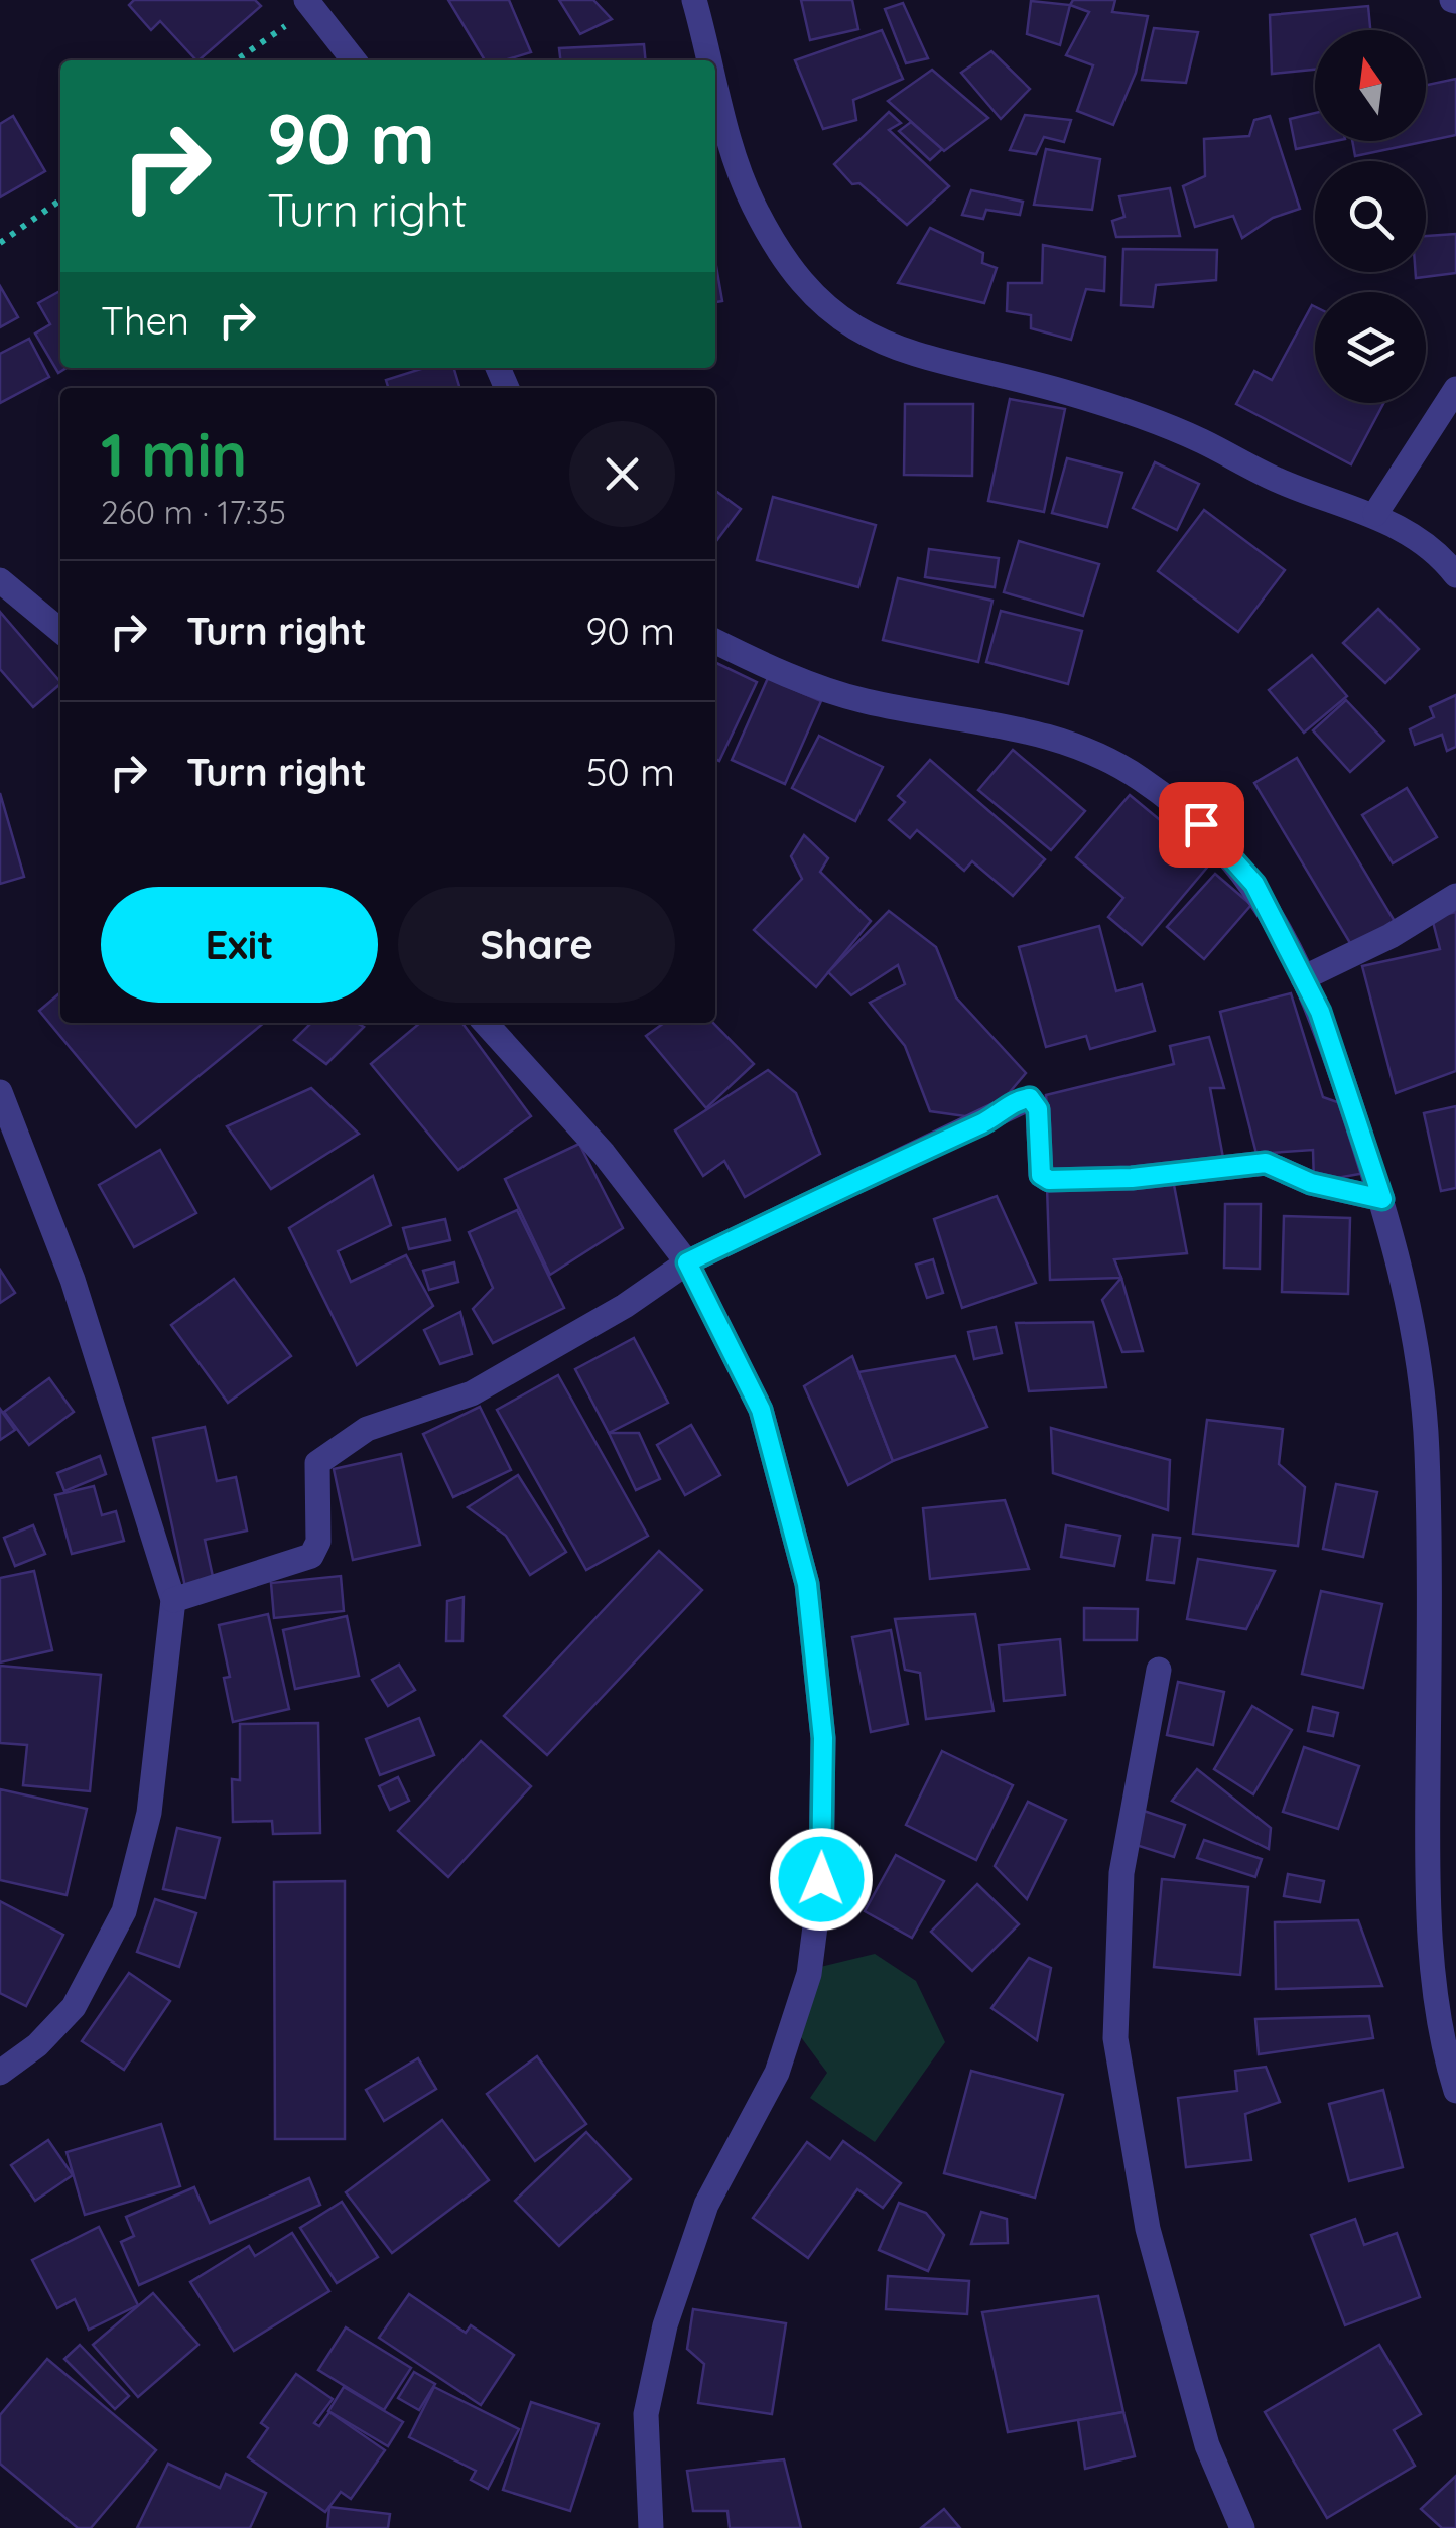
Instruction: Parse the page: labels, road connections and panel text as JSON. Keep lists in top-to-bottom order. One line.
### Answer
{"north":"top","page":{"turn":["90 m","Turn right"],"then":"Then","heading":["1 min","260 m · 17:35"],"list":[{"name":"Turn right","value":"90 m"},{"name":"Turn right","value":"50 m"}],"buttons":["Exit","Share"]}}
